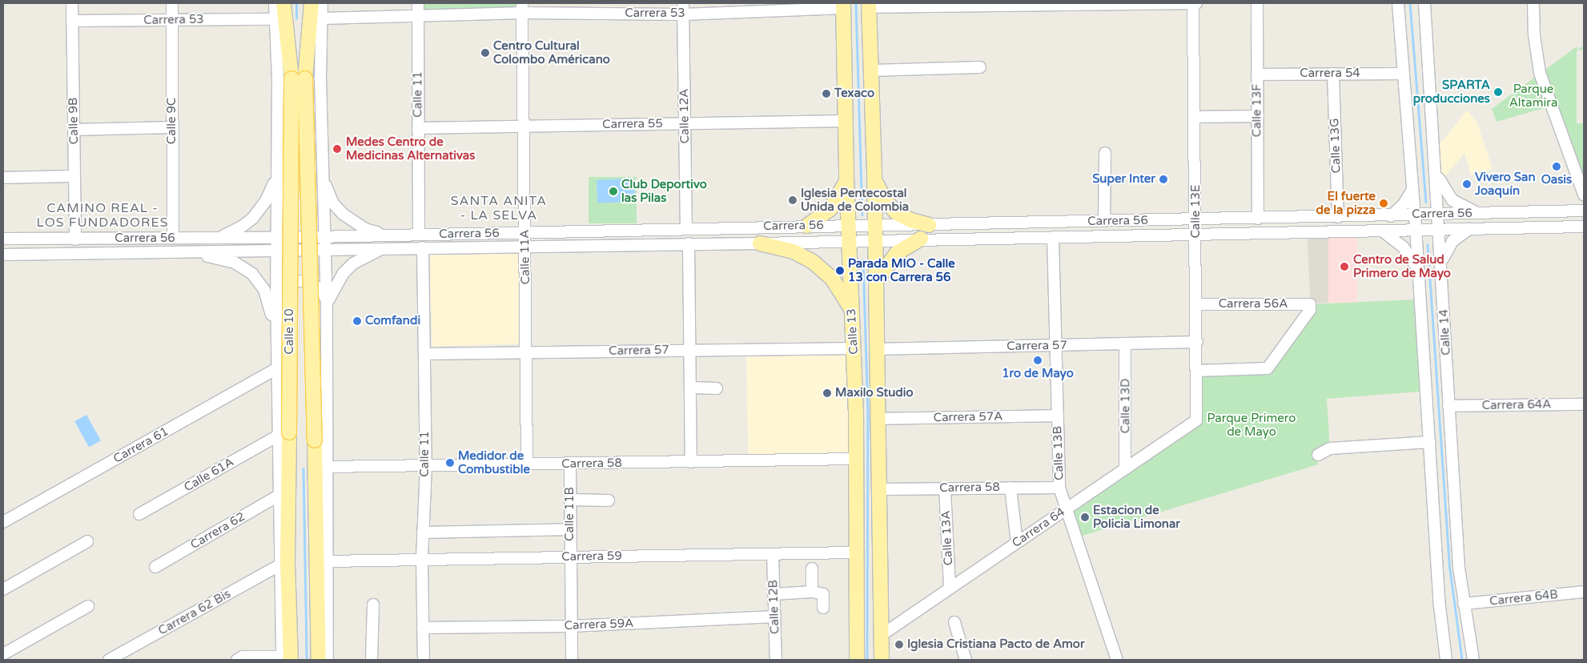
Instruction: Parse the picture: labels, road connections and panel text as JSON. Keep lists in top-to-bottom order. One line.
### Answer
{"streets":{"main road":["Calle 10","Calle 13"],"street":["Carrera 53","Carrera 54","Calle 11","Calle 13F","Calle 12A","Calle 9B","Calle 9C","Carrera 55","Calle 13G","Calle 13E","Carrera 56","Calle 11A","Carrera 56A","Calle 14","Carrera 57","Carrera 64A","Calle 13D","Carrera 57A","Carrera 61","Calle 13B","Carrera 58","Calle 61A","Calle 11B","Carrera 64","Carrera 62","Calle 13A","Carrera 59","Carrera 64B","Calle 12B","Carrera 62 Bis","Carrera 59A"]},"crossings":[["Carrera 53","Calle 11"],["Carrera 53","Calle 12A"],["Carrera 53","Calle 9B"],["Carrera 53","Calle 9C"],["Carrera 53","Calle 11A"],["Carrera 53","Calle 10"],["Carrera 53","Calle 13"],["Carrera 54","Calle 13F"],["Carrera 54","Calle 13G"],["Carrera 54","Calle 14"],["Calle 11","Carrera 55"],["Calle 11","Carrera 56"],["Calle 11","Carrera 57"],["Calle 11","Carrera 58"],["Calle 11","Carrera 59"],["Calle 11","Carrera 59A"],["Calle 13F","Carrera 56"],["Calle 12A","Carrera 55"],["Calle 12A","Carrera 56"],["Calle 9B","Carrera 56"],["Calle 9C","Carrera 56"],["Carrera 55","Calle 11A"],["Carrera 55","Calle 13"],["Calle 13G","Carrera 56"],["Calle 13E","Carrera 56"],["Calle 13E","Carrera 56A"],["Calle 13E","Carrera 57"],["Calle 13E","Carrera 64"],["Carrera 56","Calle 11A"],["Carrera 56","Calle 10"],["Carrera 56","Calle 13"],["Carrera 56","Calle 14"],["Carrera 56","Calle 13B"],["Calle 11A","Carrera 57"],["Calle 11A","Carrera 58"],["Calle 10","Carrera 61"],["Calle 10","Carrera 58"],["Calle 10","Calle 61A"],["Calle 10","Carrera 62"],["Calle 10","Carrera 59"],["Calle 10","Carrera 62 Bis"],["Calle 13","Carrera 57"],["Calle 13","Carrera 57A"],["Calle 13","Carrera 58"],["Calle 13","Carrera 64"],["Calle 13","Carrera 59"],["Calle 14","Carrera 64A"],["Calle 14","Carrera 64B"],["Carrera 57","Calle 13D"],["Carrera 57","Calle 13B"],["Calle 13D","Carrera 64"],["Carrera 57A","Calle 13B"],["Calle 13B","Carrera 58"],["Calle 13B","Carrera 64"],["Carrera 58","Calle 11B"],["Carrera 58","Calle 13A"],["Calle 11B","Carrera 59"],["Calle 11B","Carrera 59A"],["Carrera 64","Calle 13A"],["Carrera 59","Calle 12B"],["Calle 12B","Carrera 59A"]],"districts":["SANTA ANITA - LA SELVA","CAMINO REAL - LOS FUNDADORES"],"parks":["Parque Altamira","Parque Primero de Mayo"],"places":["Centro Cultural Colombo Américano","SPARTA producciones","Texaco","Medes Centro de Medicinas Alternativas","Oasis","Super Inter","Vivero San Joaquín","Club Deportivo las Pilas","Iglesia Pentecostal Unida de Colombia","El fuerte de la pizza","Centro de Salud Primero de Mayo","Parada MIO - Calle 13 con Carrera 56","Comfandi","1ro de Mayo","Maxilo Studio","Medidor de Combustible","Estacion de Policia Limonar","Iglesia Cristiana Pacto de Amor"]}
